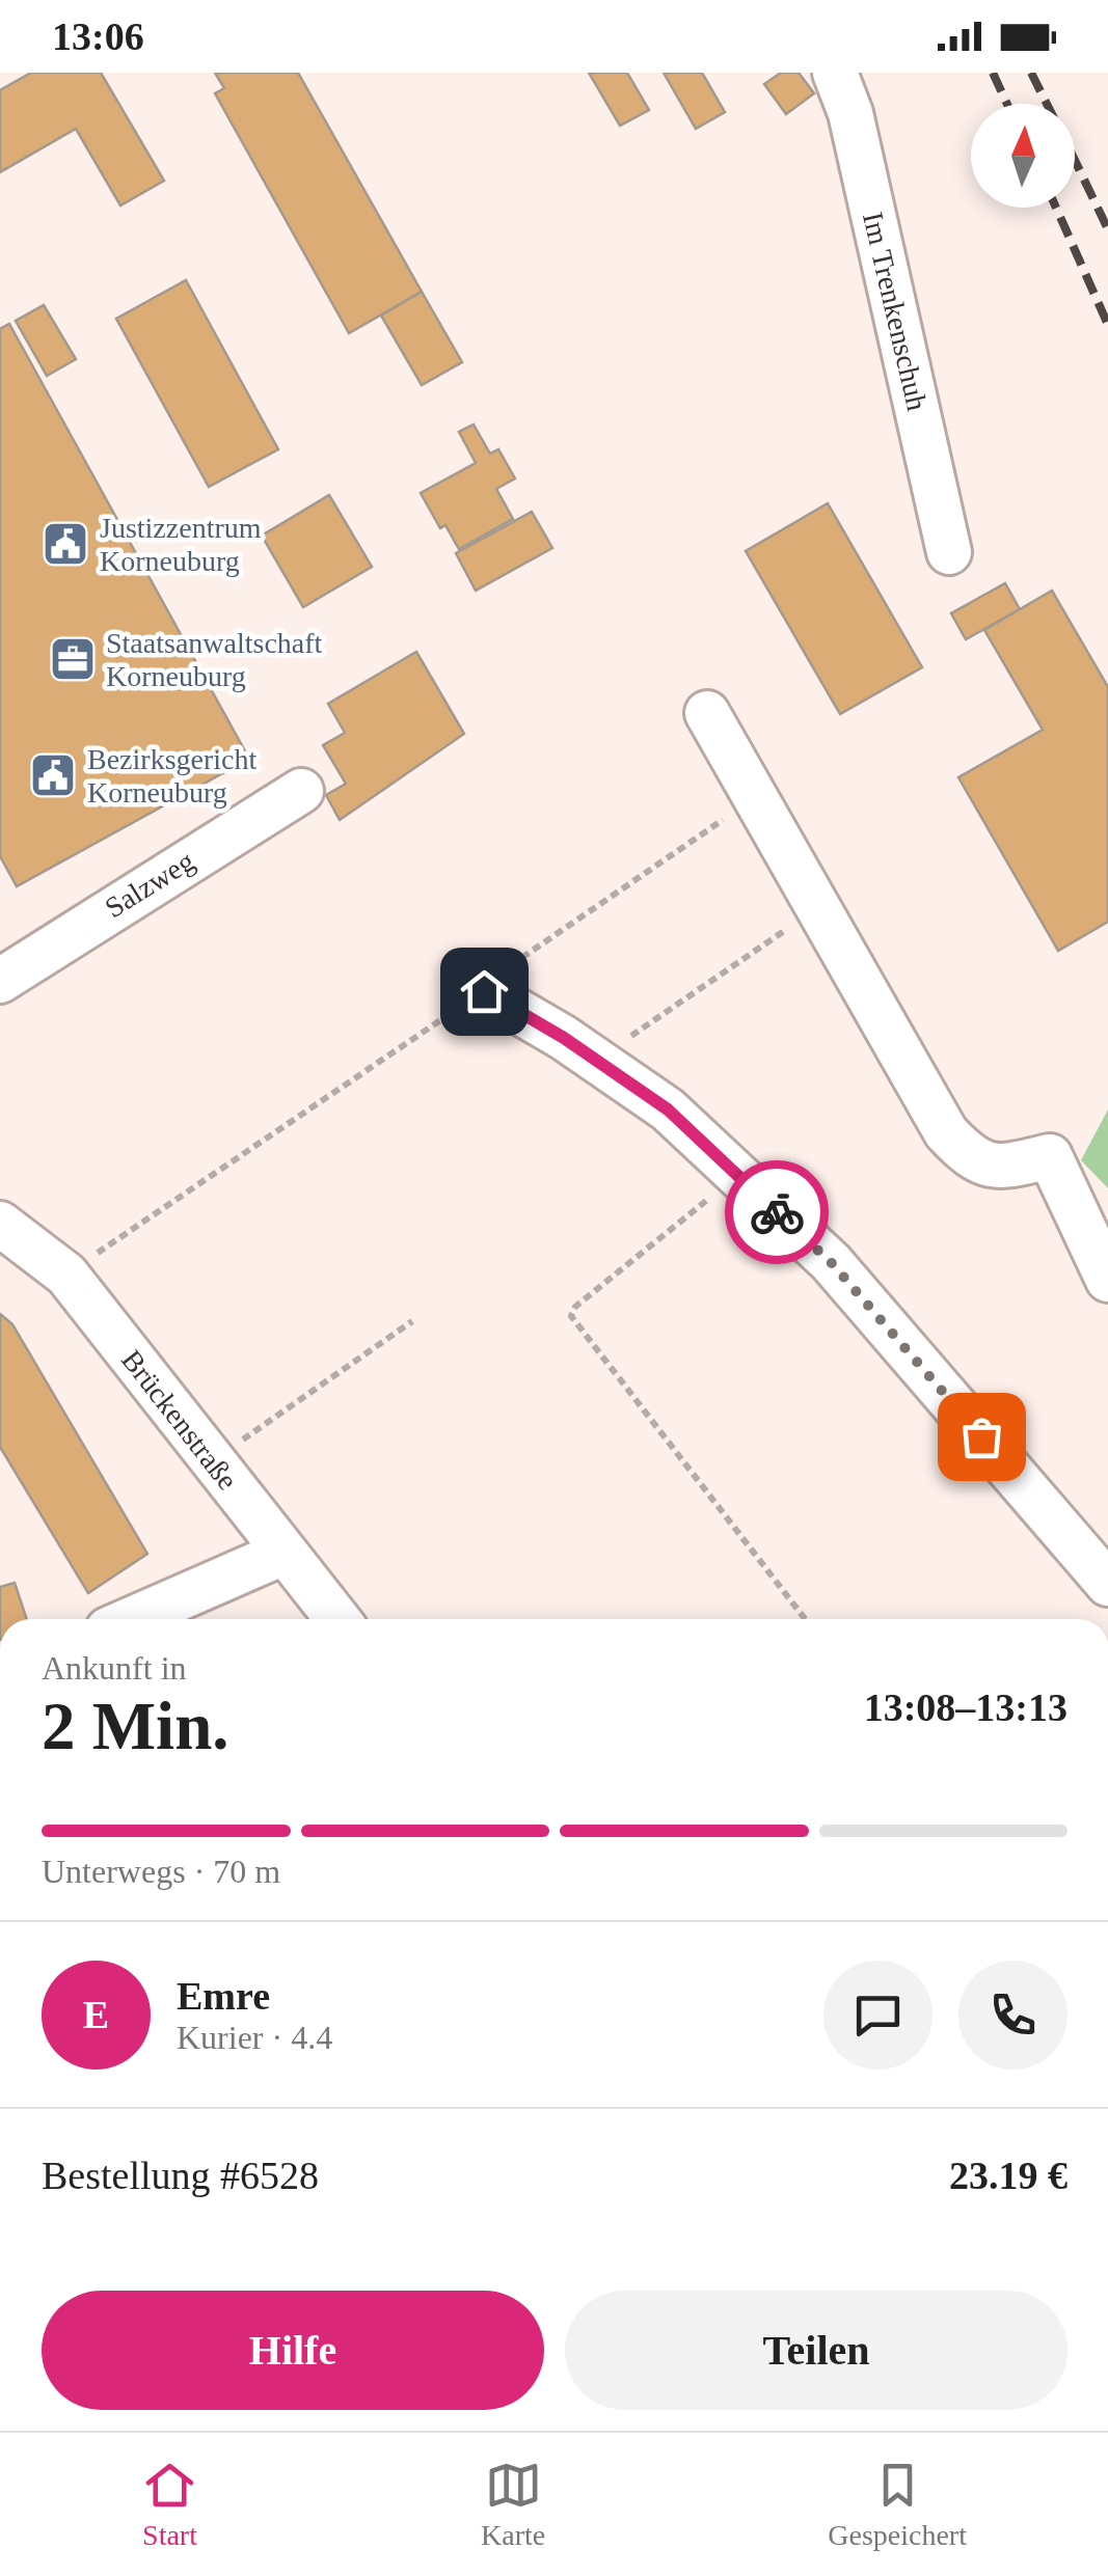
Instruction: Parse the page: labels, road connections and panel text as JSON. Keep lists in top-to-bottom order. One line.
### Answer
{"streets":{"street":["Im Trenkenschuh","Salzweg","Brückenstraße"]},"places":{"public building":["Justizzentrum Korneuburg","Bezirksgericht Korneuburg"],"office":["Staatsanwaltschaft Korneuburg"]},"north":"top","page":{"status":"13:06","heading":["2 Min.","Ankunft in","13:08–13:13"],"panel":["Emre","Kurier · 4.4","Bestellung #6528","23.19 €"],"bar":"Unterwegs · 70 m","round":"E","buttons":["Hilfe","Teilen"],"tabs":["Start","Karte","Gespeichert"]}}
